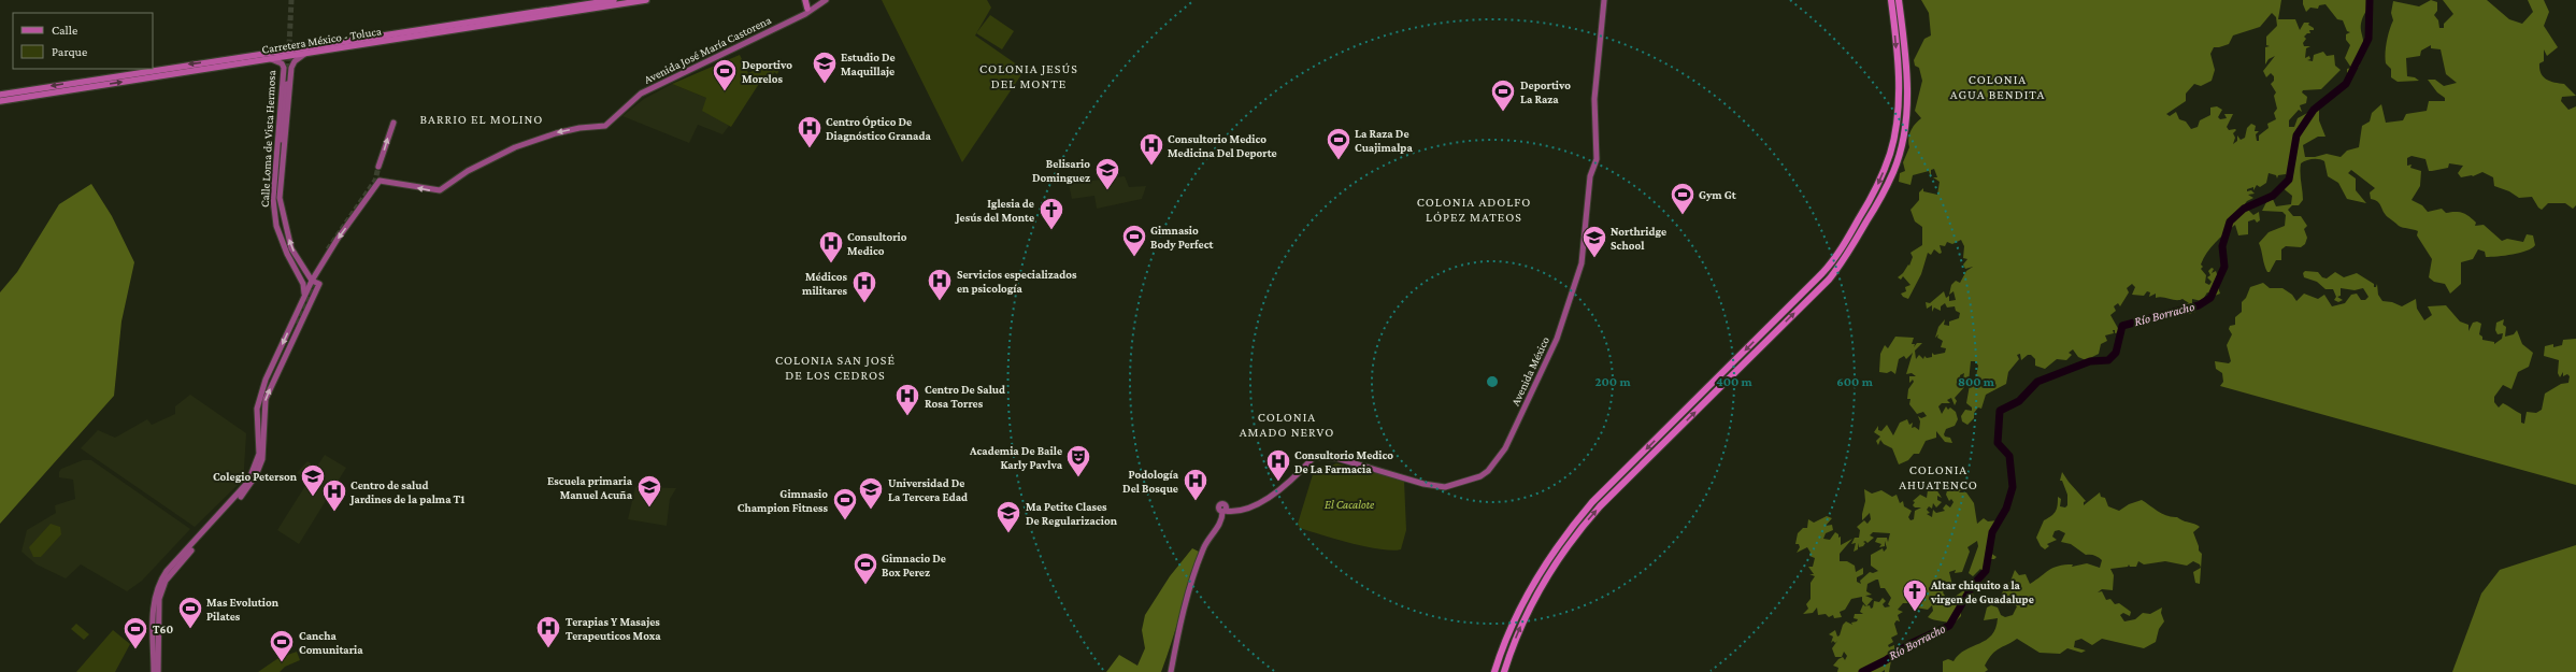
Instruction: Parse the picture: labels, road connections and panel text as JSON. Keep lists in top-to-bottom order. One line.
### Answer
{"streets":{"main road":["Carretera México - Toluca","Avenida José María Castorena","Calle Loma de Vista Hermosa","Avenida México"]},"crossings":[["Carretera México - Toluca","Calle Loma de Vista Hermosa"],["Avenida José María Castorena","Calle Loma de Vista Hermosa"]],"one_way":["Avenida José María Castorena"],"districts":["COLONIA JESÚS DEL MONTE","COLONIA AGUA BENDITA","BARRIO EL MOLINO","COLONIA ADOLFO LÓPEZ MATEOS","COLONIA SAN JOSÉ DE LOS CEDROS","COLONIA AMADO NERVO","COLONIA AHUATENCO"],"water":["Río Borracho"],"parks":["El Cacalote"],"places":{"school or university":["Estudio De Maquillaje","Belisario Dominguez","Northridge School","Colegio Peterson","Escuela primaria Manuel Acuña","Universidad De La Tercera Edad","Ma Petite Clases De Regularizacion"],"sports":["Deportivo Morelos","Deportivo La Raza","La Raza De Cuajimalpa","Gym Gt","Gimnasio Body Perfect","Gimnasio Champion Fitness","Gimnacio De Box Perez","Mas Evolution Pilates","T60","Cancha Comunitaria"],"hospital":["Centro Óptico De Diagnóstico Granada","Consultorio Medico Medicina Del Deporte","Consultorio Medico","Servicios especializados en psicología","Médicos militares","Centro De Salud Rosa Torres","Consultorio Medico De La Farmacia","Podología Del Bosque","Centro de salud Jardines de la palma T1","Terapias Y Masajes Terapeuticos Moxa"],"church":["Iglesia de Jesús del Monte","Altar chiquito a la virgen de Guadalupe"],"theatre":["Academia De Baile Karly Pavlva"]},"legend":["Calle","Parque"],"rings":["200 m","400 m","600 m","800 m"]}
